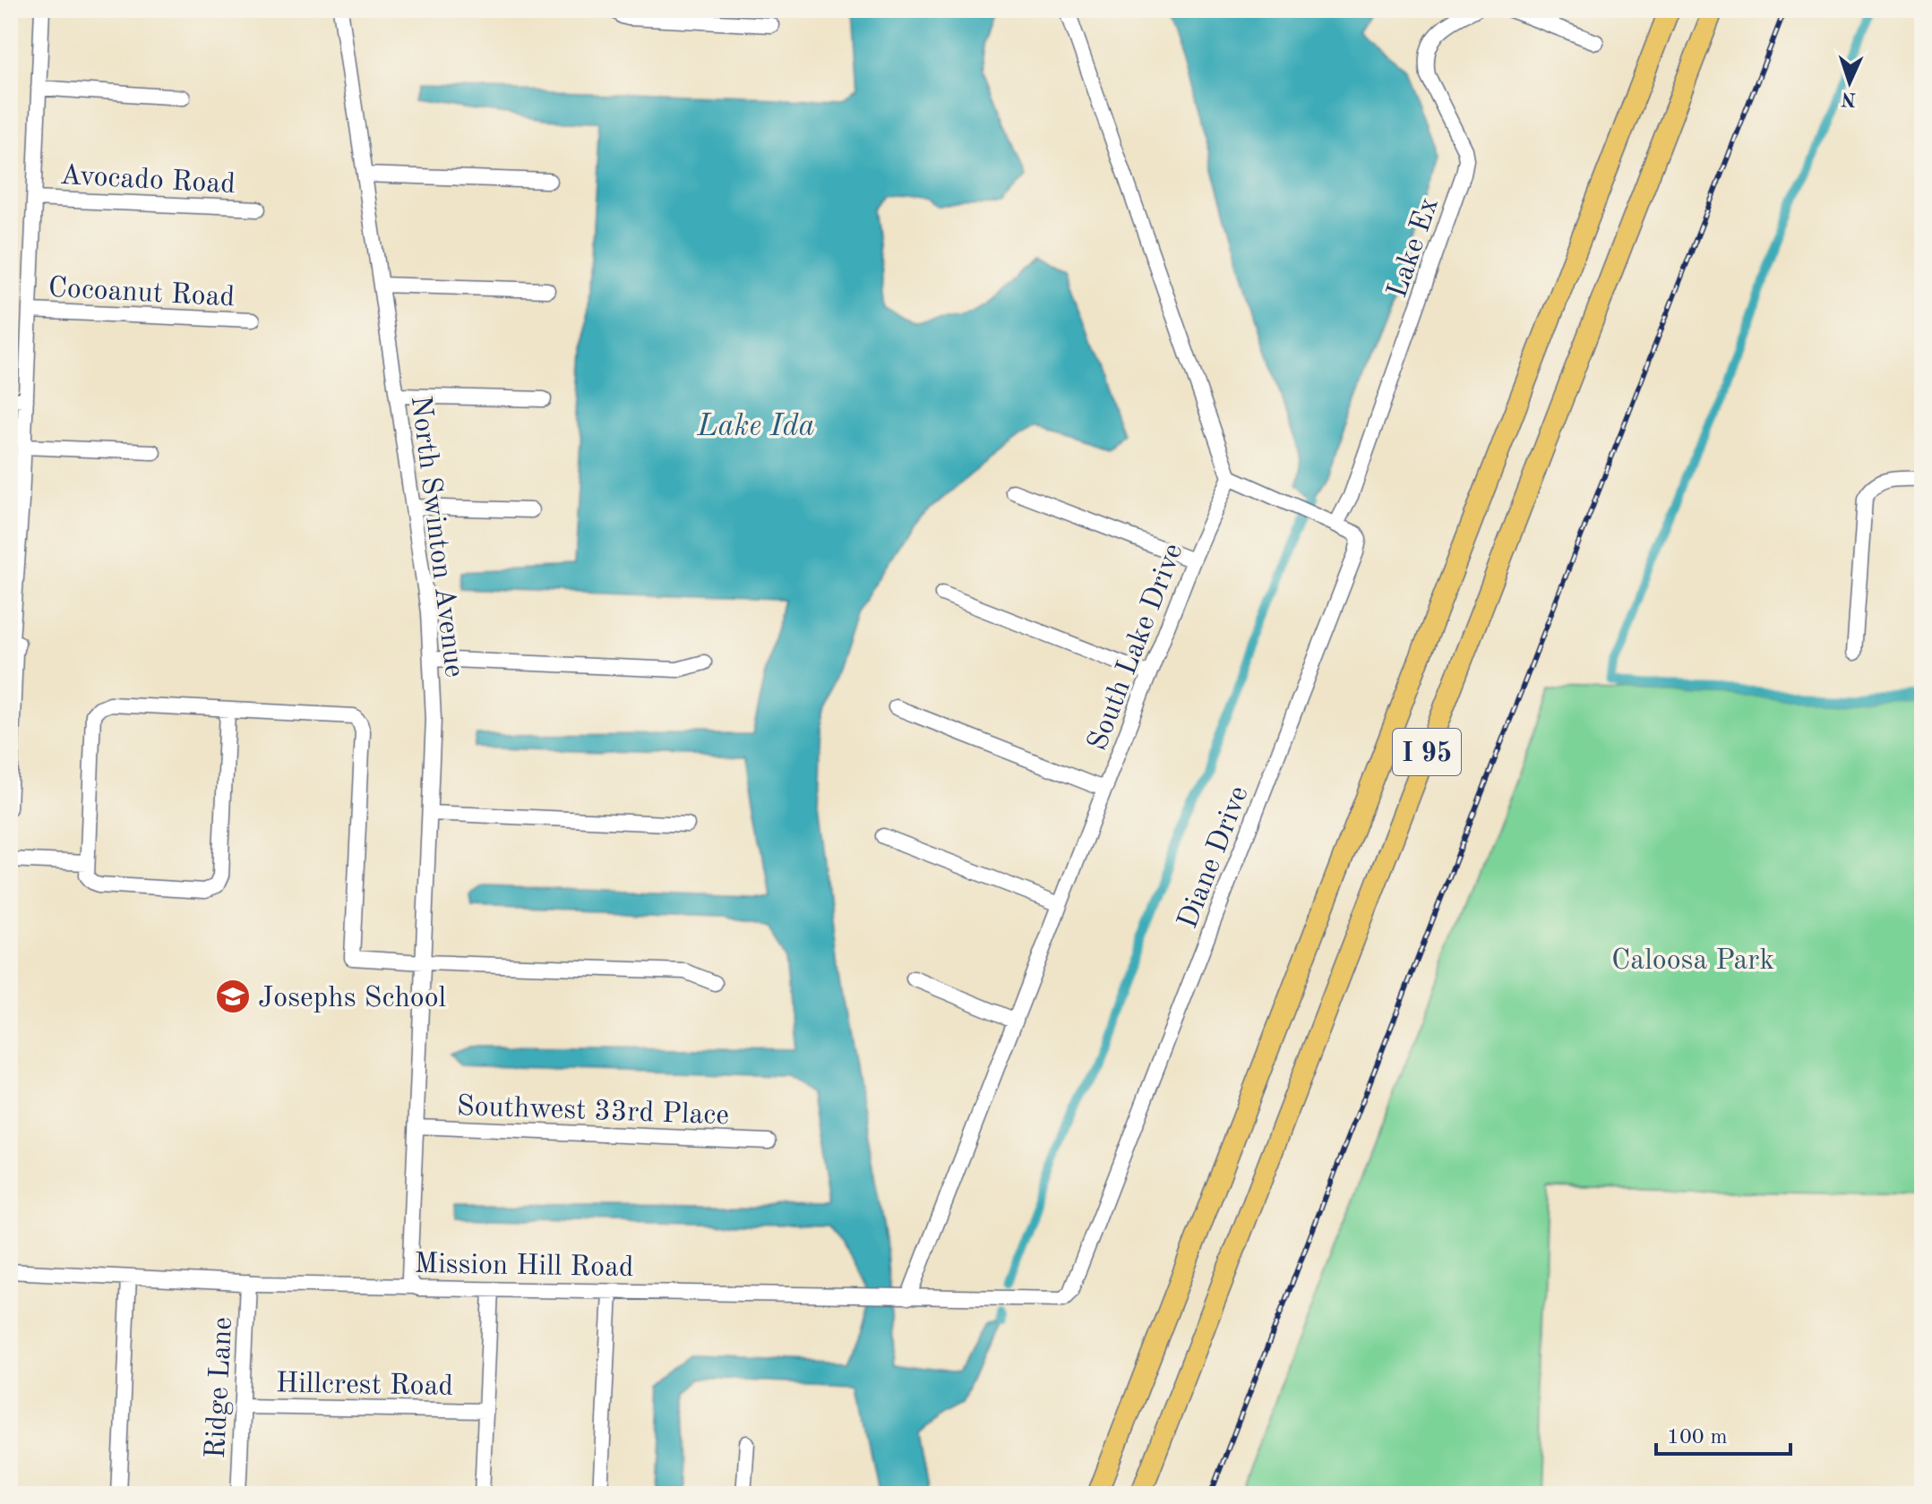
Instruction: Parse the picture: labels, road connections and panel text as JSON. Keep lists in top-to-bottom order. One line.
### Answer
{"streets":{"highway":["I 95"],"street":["Avocado Road","Lake Ex","Cocoanut Road","North Swinton Avenue","South Lake Drive","Diane Drive","Southwest 33rd Place","Mission Hill Road","Hillcrest Road","Ridge Lane"]},"crossings":[["Lake Ex","Diane Drive"],["North Swinton Avenue","Southwest 33rd Place"],["North Swinton Avenue","Mission Hill Road"],["South Lake Drive","Diane Drive"],["South Lake Drive","Mission Hill Road"],["Diane Drive","Mission Hill Road"],["Mission Hill Road","Ridge Lane"],["Hillcrest Road","Ridge Lane"]],"water":["Lake Ida"],"parks":["Caloosa Park"],"places":{"school or university":["Josephs School"]},"scale_bar":"100 m","north":"bottom"}
